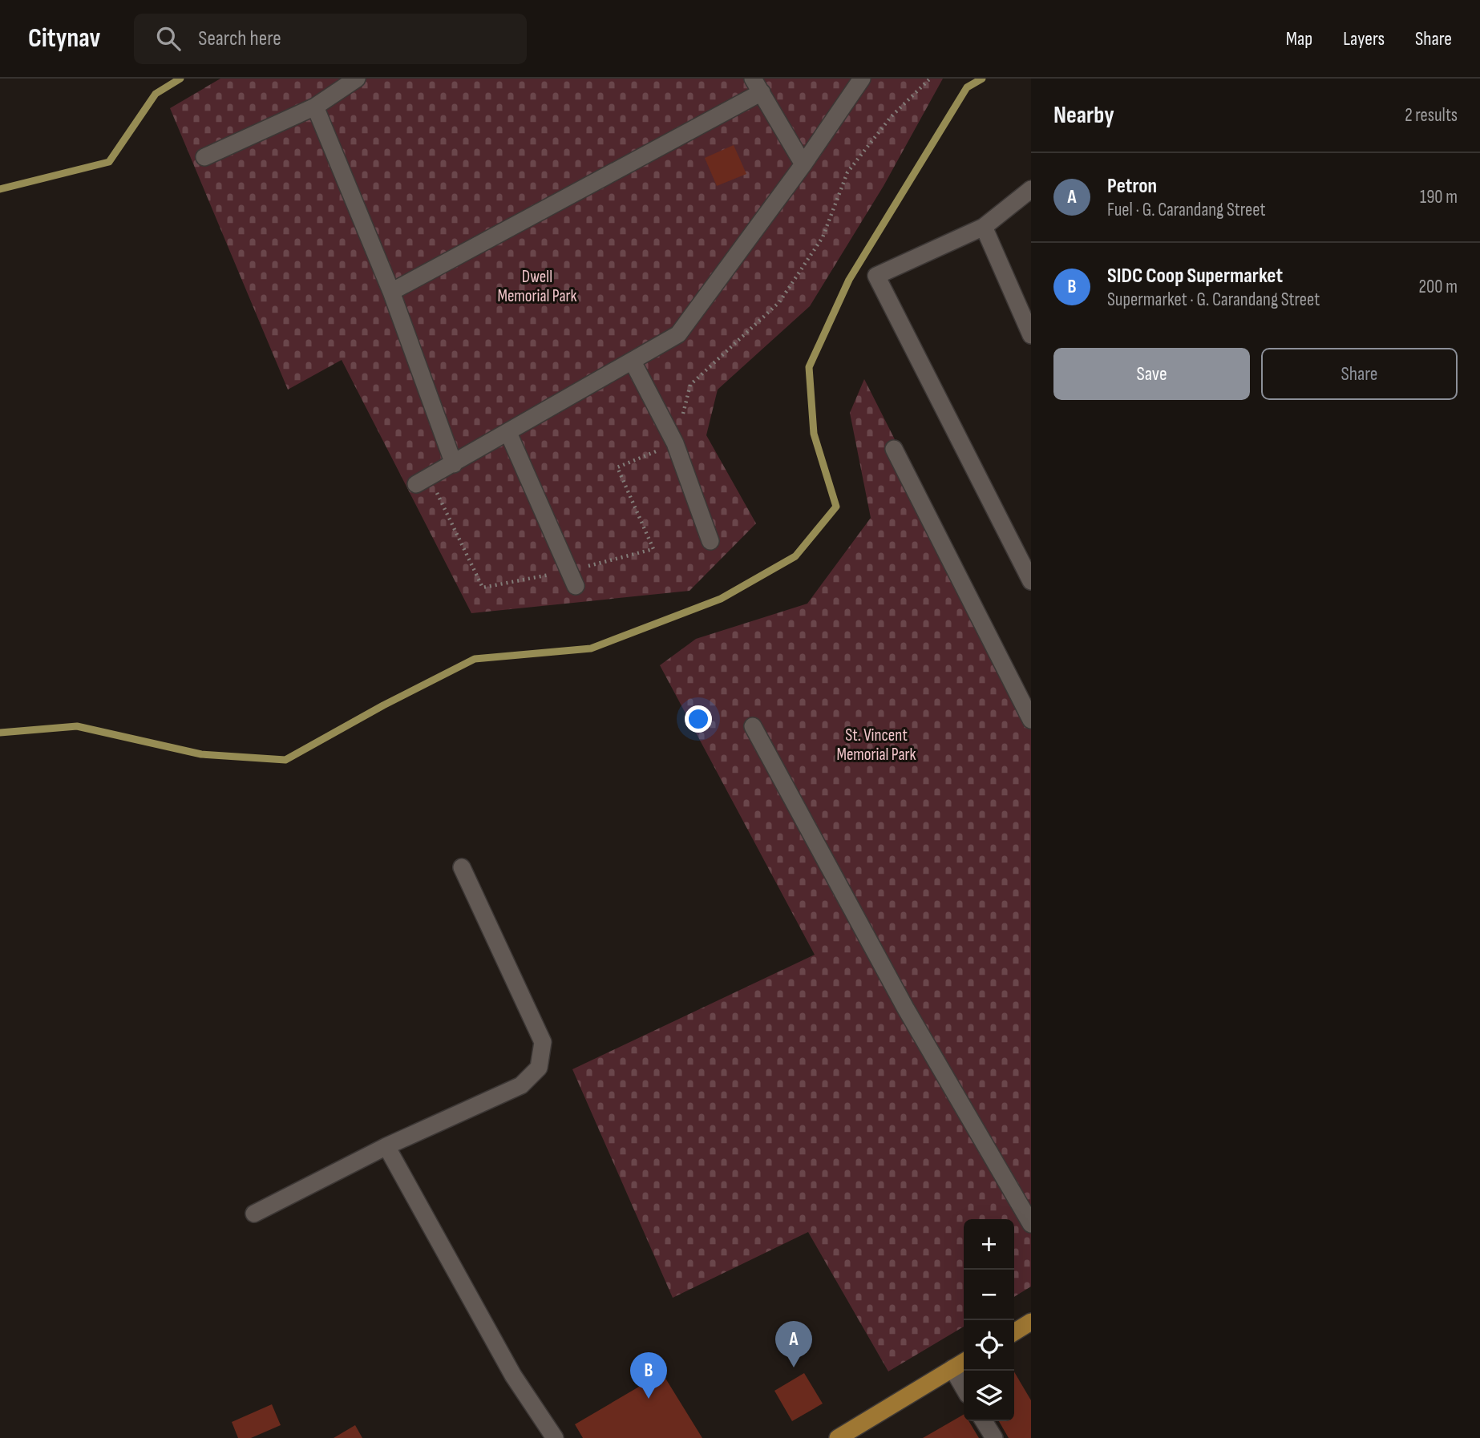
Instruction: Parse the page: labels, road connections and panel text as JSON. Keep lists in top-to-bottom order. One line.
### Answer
{"parks":["Dwell Memorial Park","St. Vincent Memorial Park"],"page":{"header":"Citynav","search":"Search here","nav":["Map","Layers","Share"],"heading":["Nearby","2 results"],"list":[{"mark":"A","name":"Petron","note":"Fuel · G. Carandang Street","value":"190 m"},{"mark":"B","name":"SIDC Coop Supermarket","note":"Supermarket · G. Carandang Street","value":"200 m"}],"buttons":["Save","Share"],"map_buttons":["+","−"],"pins":["A","B"]}}
